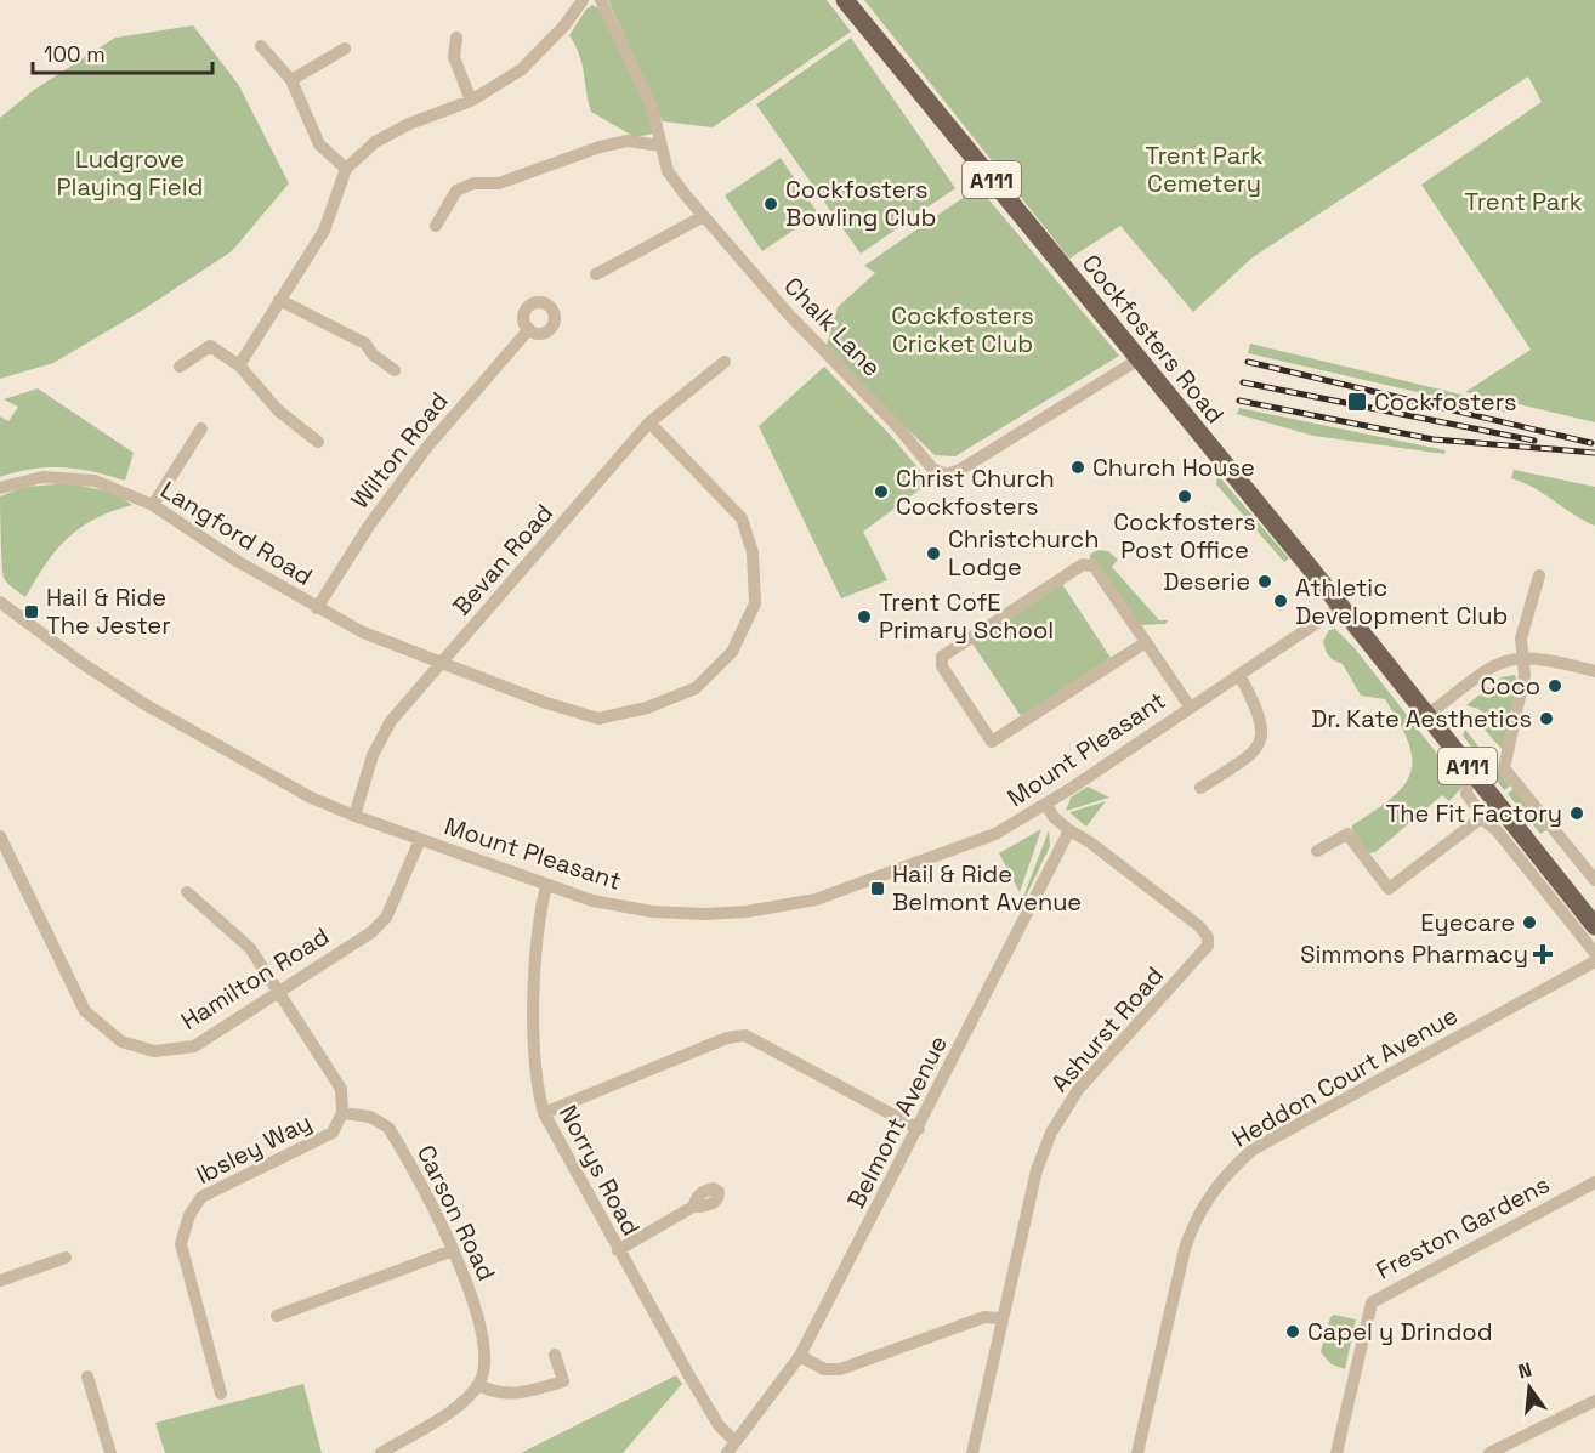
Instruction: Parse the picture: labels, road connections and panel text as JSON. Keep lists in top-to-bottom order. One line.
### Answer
{"streets":{"main road":["A111","Cockfosters Road"],"street":["Chalk Lane","Wilton Road","Langford Road","Bevan Road","Mount Pleasant","Hamilton Road","Ashurst Road","Heddon Court Avenue","Belmont Avenue","Ibsley Way","Norrys Road","Carson Road","Freston Gardens"]},"crossings":[["Chalk Lane","Cockfosters Road"],["Cockfosters Road","Mount Pleasant"],["Wilton Road","Langford Road"],["Langford Road","Bevan Road"],["Bevan Road","Mount Pleasant"],["Mount Pleasant","Hamilton Road"],["Mount Pleasant","Norrys Road"],["Ashurst Road","Belmont Avenue"],["Belmont Avenue","Norrys Road"],["Ibsley Way","Carson Road"]],"parks":["Trent Park Cemetery","Ludgrove Playing Field","Trent Park","Cockfosters Cricket Club"],"places":{"other":["Cockfosters Bowling Club","Church House","Christ Church Cockfosters","Cockfosters Post Office","Christchurch Lodge","Deserie","Athletic Development Club","Trent CofE Primary School","Coco","Dr. Kate Aesthetics","The Fit Factory","Eyecare","Capel y Drindod"],"transit":["Cockfosters","Hail & Ride The Jester","Hail & Ride Belmont Avenue"],"health":["Simmons Pharmacy"]},"scale_bar":"100 m","north":"top"}
